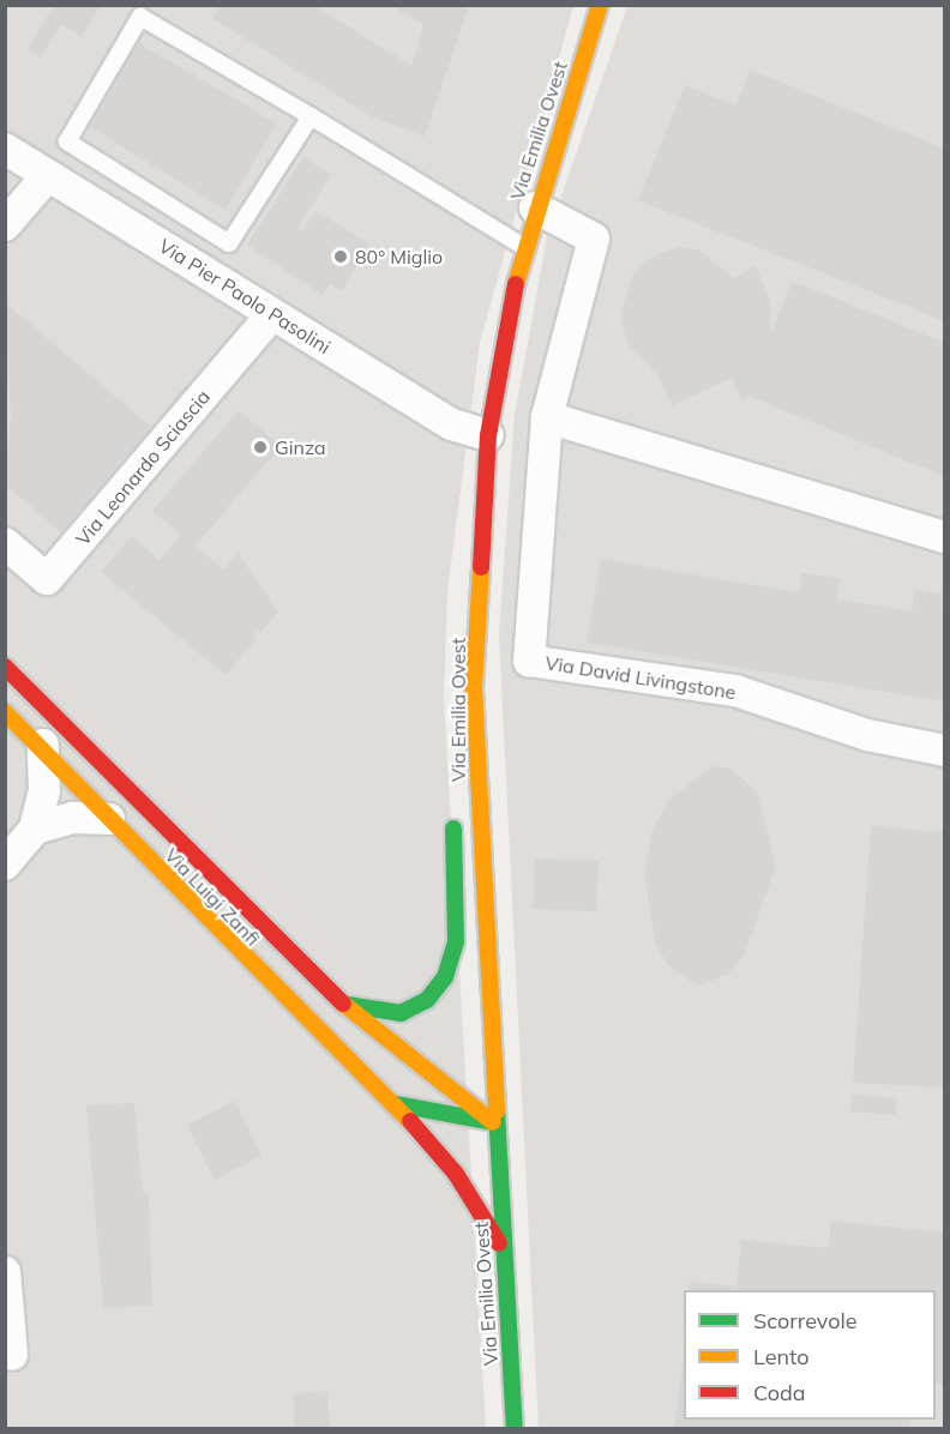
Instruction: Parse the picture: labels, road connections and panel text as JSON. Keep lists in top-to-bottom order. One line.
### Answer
{"streets":{"street":["Via Emilia Ovest","Via Pier Paolo Pasolini","Via Leonardo Sciascia","Via David Livingstone","Via Luigi Zanfi"]},"crossings":[["Via Emilia Ovest","Via Pier Paolo Pasolini"],["Via Emilia Ovest","Via David Livingstone"],["Via Emilia Ovest","Via Luigi Zanfi"],["Via Pier Paolo Pasolini","Via Leonardo Sciascia"]],"places":["80° Miglio","Ginza"],"legend":["Scorrevole","Lento","Coda"]}
